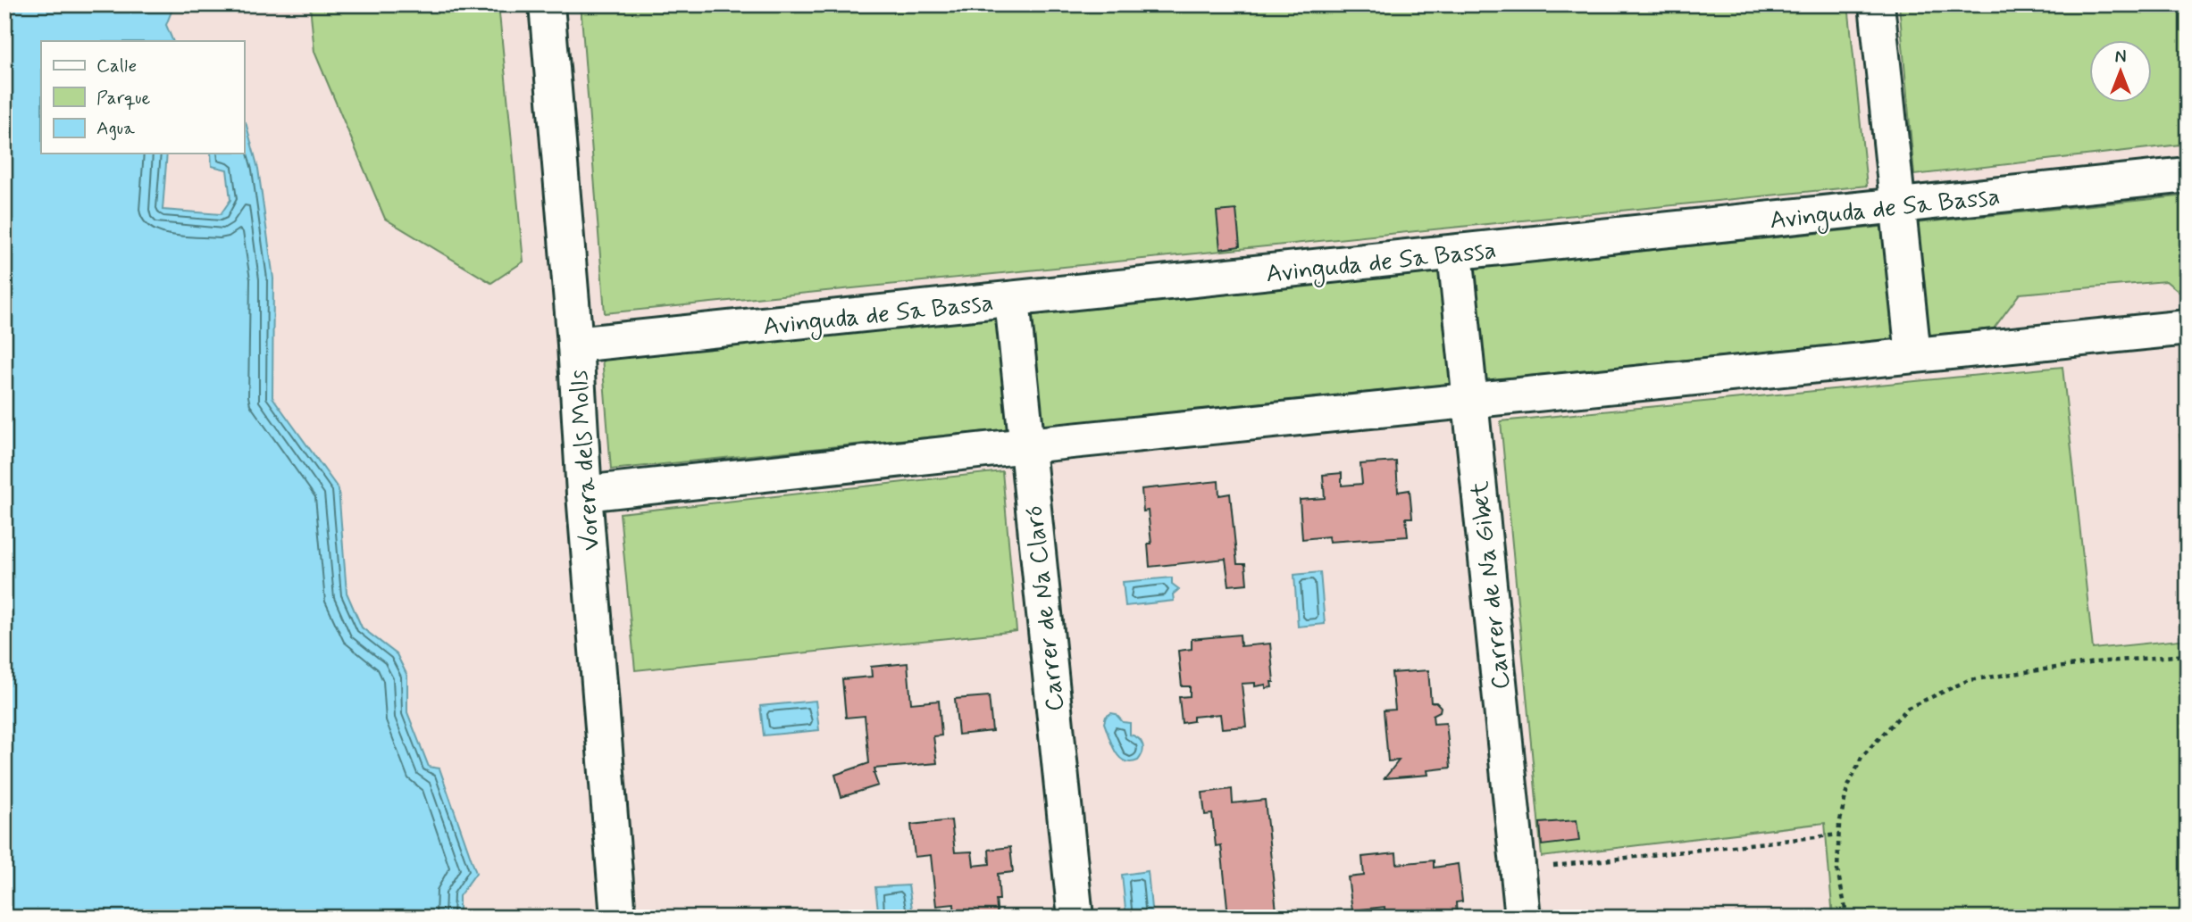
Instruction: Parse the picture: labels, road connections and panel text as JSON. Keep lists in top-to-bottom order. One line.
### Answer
{"streets":{"street":["Avinguda de Sa Bassa","Vorera dels Molls","Carrer de Na Gibet","Carrer de Na Claró"]},"crossings":[["Avinguda de Sa Bassa","Vorera dels Molls"],["Avinguda de Sa Bassa","Carrer de Na Gibet"],["Avinguda de Sa Bassa","Carrer de Na Claró"]],"legend":["Calle","Parque","Agua"],"north":"top"}
